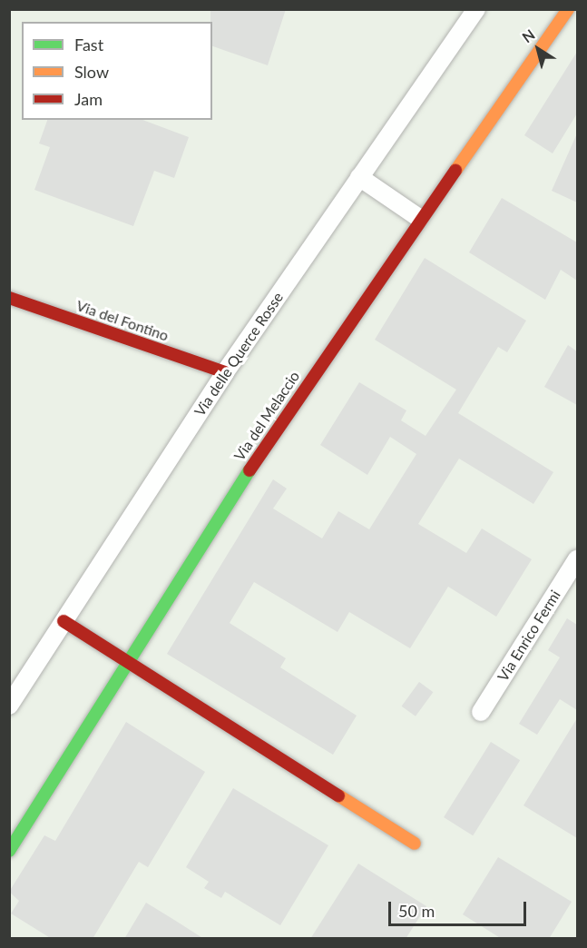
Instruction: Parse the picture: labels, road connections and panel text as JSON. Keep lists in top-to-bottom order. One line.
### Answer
{"streets":{"street":["Via del Fontino","Via delle Querce Rosse","Via del Melaccio","Via Enrico Fermi"]},"crossings":[["Via del Fontino","Via delle Querce Rosse"]],"legend":["Fast","Slow","Jam"],"scale_bar":"50 m","north":"top left"}
